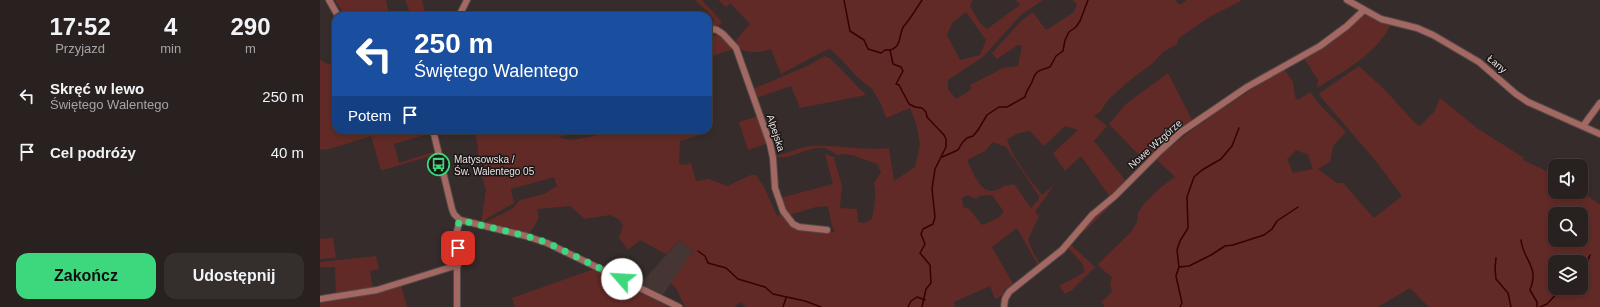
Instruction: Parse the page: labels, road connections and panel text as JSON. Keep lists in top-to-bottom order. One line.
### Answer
{"streets":{"street":["Łany","Alpejska","Nowe Wzgórze"]},"crossings":[["Łany","Nowe Wzgórze"]],"places":{"bus stop":["Matysowska / Św. Walentego 05"]},"page":{"eta":["17:52","Przyjazd","4","min","290","m"],"turn":["250 m","Świętego Walentego"],"list":[{"name":"Skręć w lewo","note":"Świętego Walentego","value":"250 m"},{"name":"Cel podróży","value":"40 m"}],"then":"Potem","buttons":["Zakończ","Udostępnij"]}}
